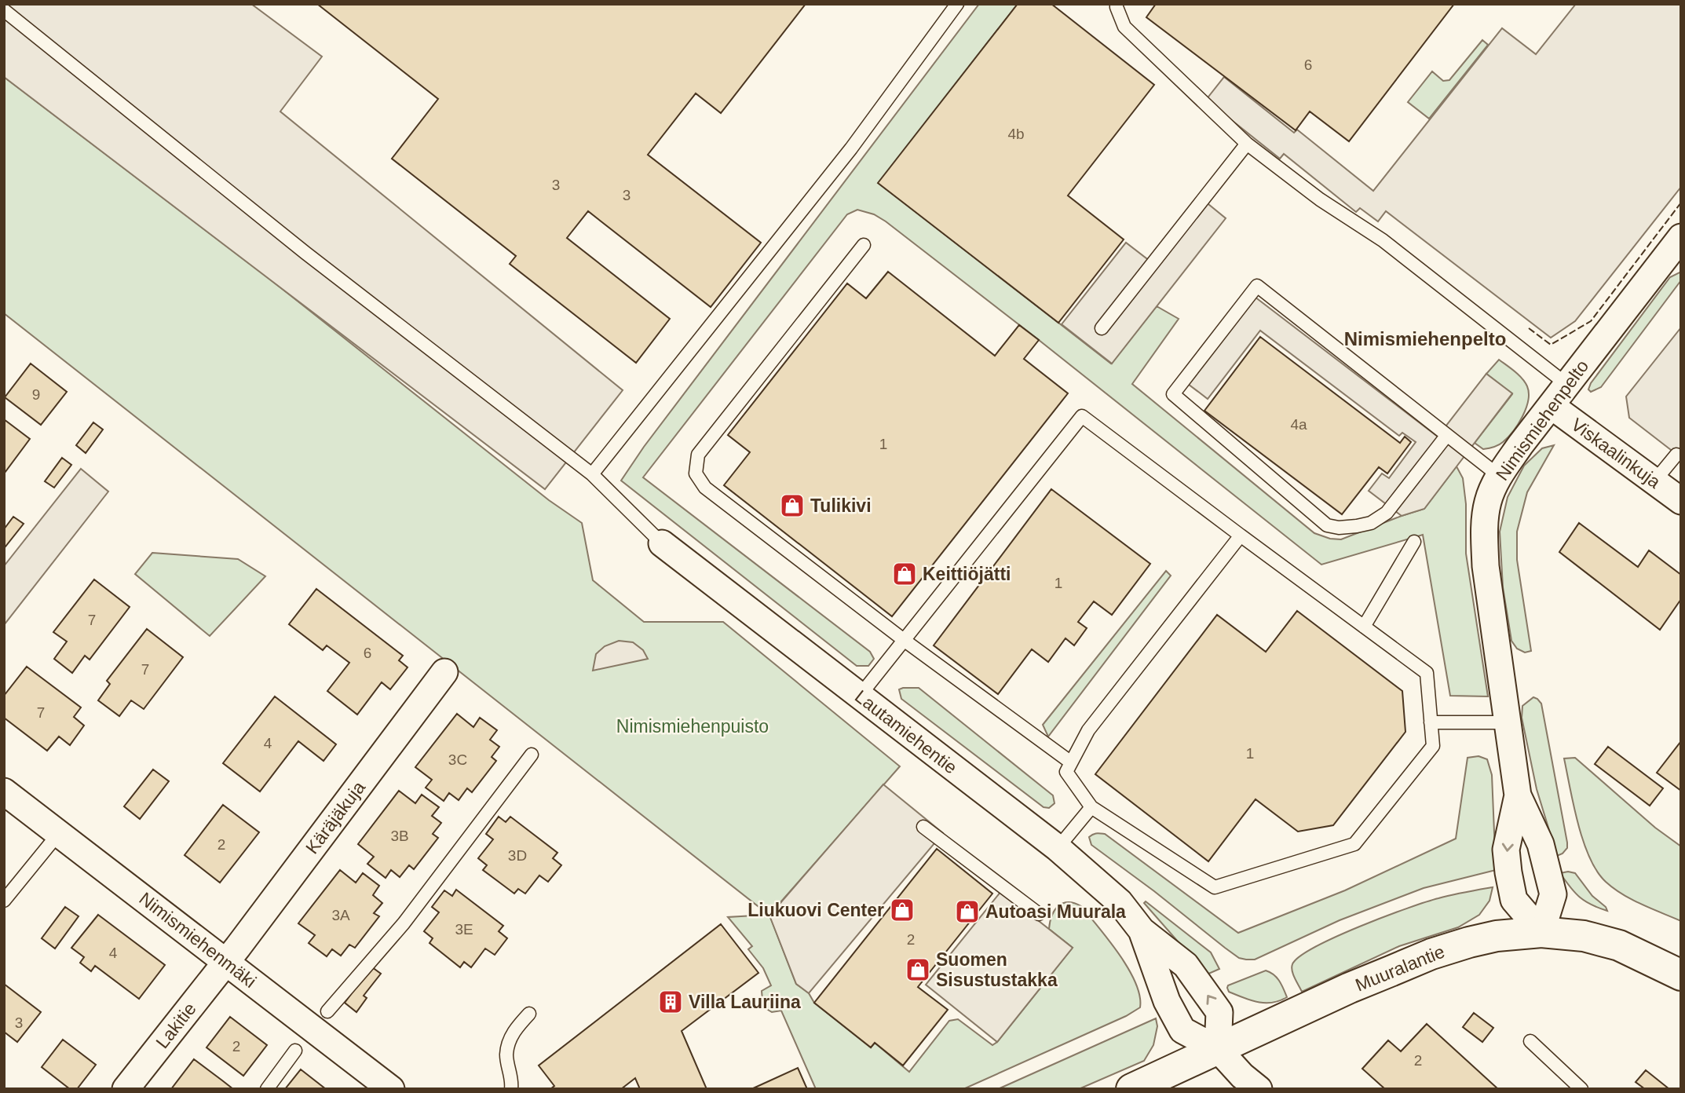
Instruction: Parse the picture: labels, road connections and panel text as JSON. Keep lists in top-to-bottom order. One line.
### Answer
{"streets":{"street":["Nimismiehenpelto","Viskaalinkuja","Lautamiehentie","Käräjäkuja","Nimismiehenmäki","Muuralantie","Lakitie"]},"crossings":[["Nimismiehenpelto","Viskaalinkuja"],["Nimismiehenpelto","Muuralantie"],["Lautamiehentie","Muuralantie"],["Käräjäkuja","Nimismiehenmäki"],["Käräjäkuja","Lakitie"],["Nimismiehenmäki","Lakitie"]],"districts":["Nimismiehenpelto"],"parks":["Nimismiehenpuisto"],"places":{"shop":["Tulikivi","Keittiöjätti","Liukuovi Center","Autoasi Muurala","Suomen Sisustustakka"],"building":["Villa Lauriina"]},"house_numbers":["6","4b","3","3","9","4a","1","1","7","6","7","7","4","1","3C","3B","2","3D","3A","3E","2","4","3","2","2"]}
